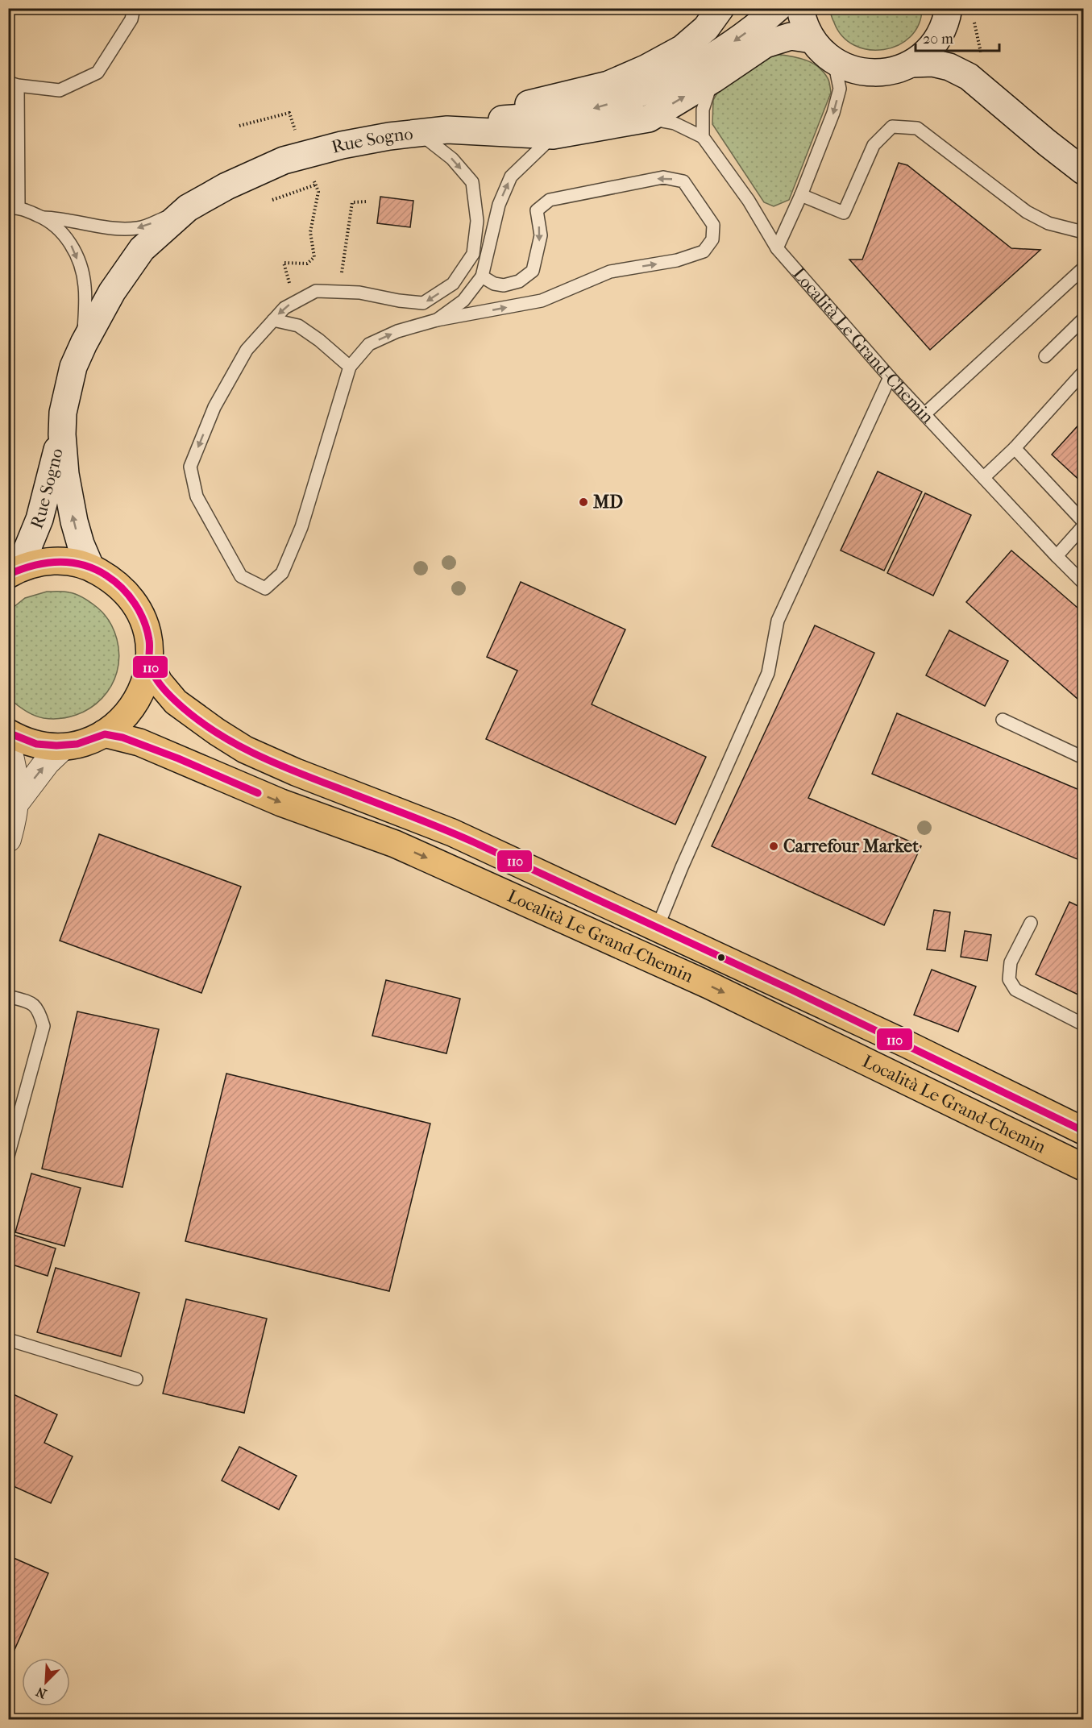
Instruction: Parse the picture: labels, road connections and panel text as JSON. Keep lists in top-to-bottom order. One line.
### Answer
{"streets":{"main road":["Località Le Grand-Chemin"],"street":["Rue Sogno"]},"crossings":[["Rue Sogno","Località Le Grand-Chemin"]],"places":["MD","Carrefour Market"],"lines":["transit line 110"],"scale_bar":"20 m","north":"bottom left"}
